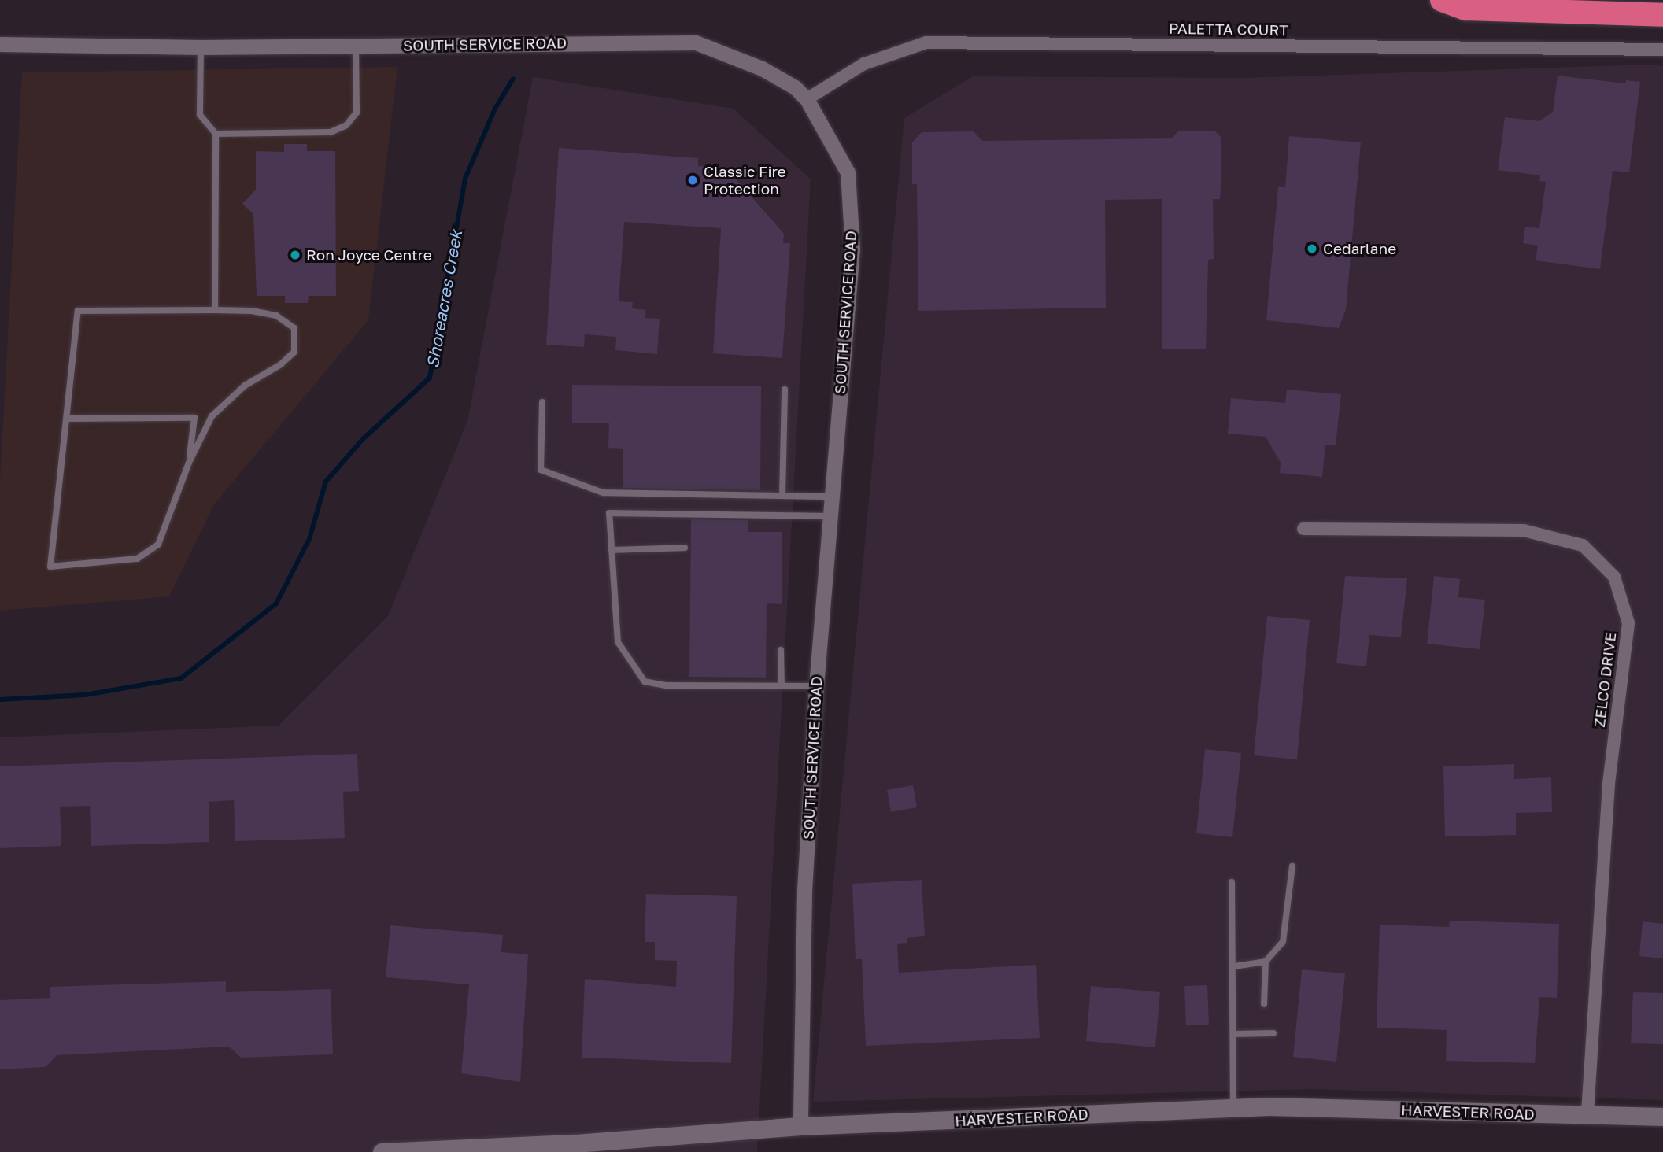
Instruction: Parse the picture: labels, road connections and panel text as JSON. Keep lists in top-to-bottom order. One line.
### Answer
{"streets":{"main road":["HARVESTER ROAD"],"street":["PALETTA COURT","SOUTH SERVICE ROAD","ZELCO DRIVE"]},"crossings":[["PALETTA COURT","SOUTH SERVICE ROAD"],["SOUTH SERVICE ROAD","HARVESTER ROAD"],["ZELCO DRIVE","HARVESTER ROAD"]],"water":["Shoreacres Creek"],"places":["Classic Fire Protection","Cedarlane","Ron Joyce Centre"]}
